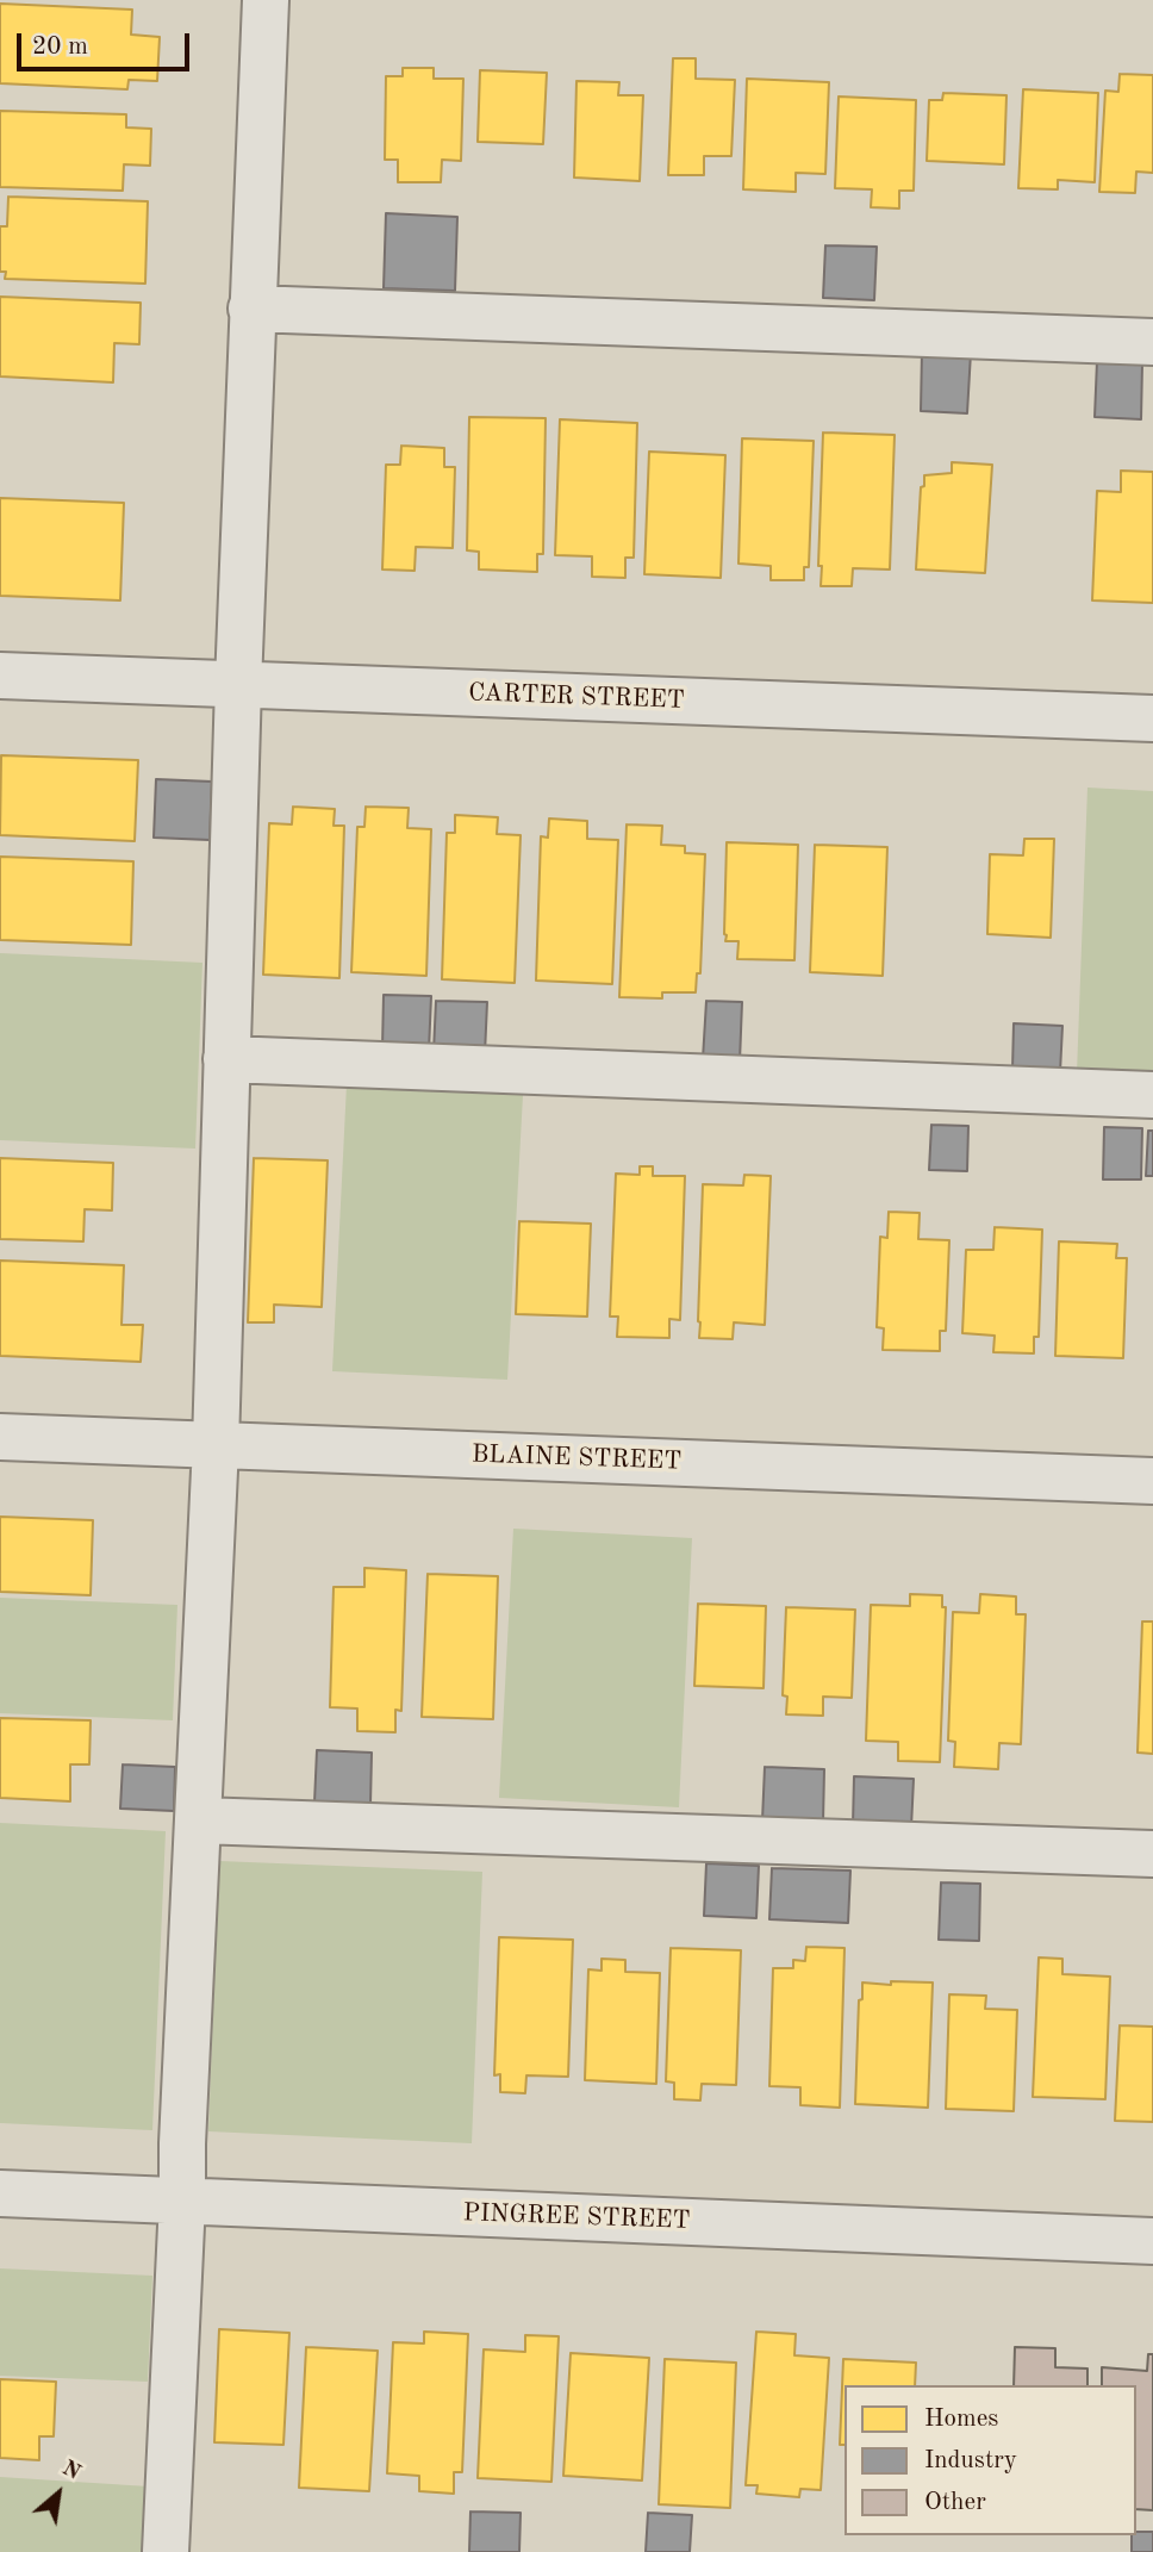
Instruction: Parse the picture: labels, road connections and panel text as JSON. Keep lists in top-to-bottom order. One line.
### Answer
{"streets":{"street":["CARTER STREET","BLAINE STREET","PINGREE STREET"]},"legend":["Homes","Industry","Other"],"scale_bar":"20 m","north":"top right"}
